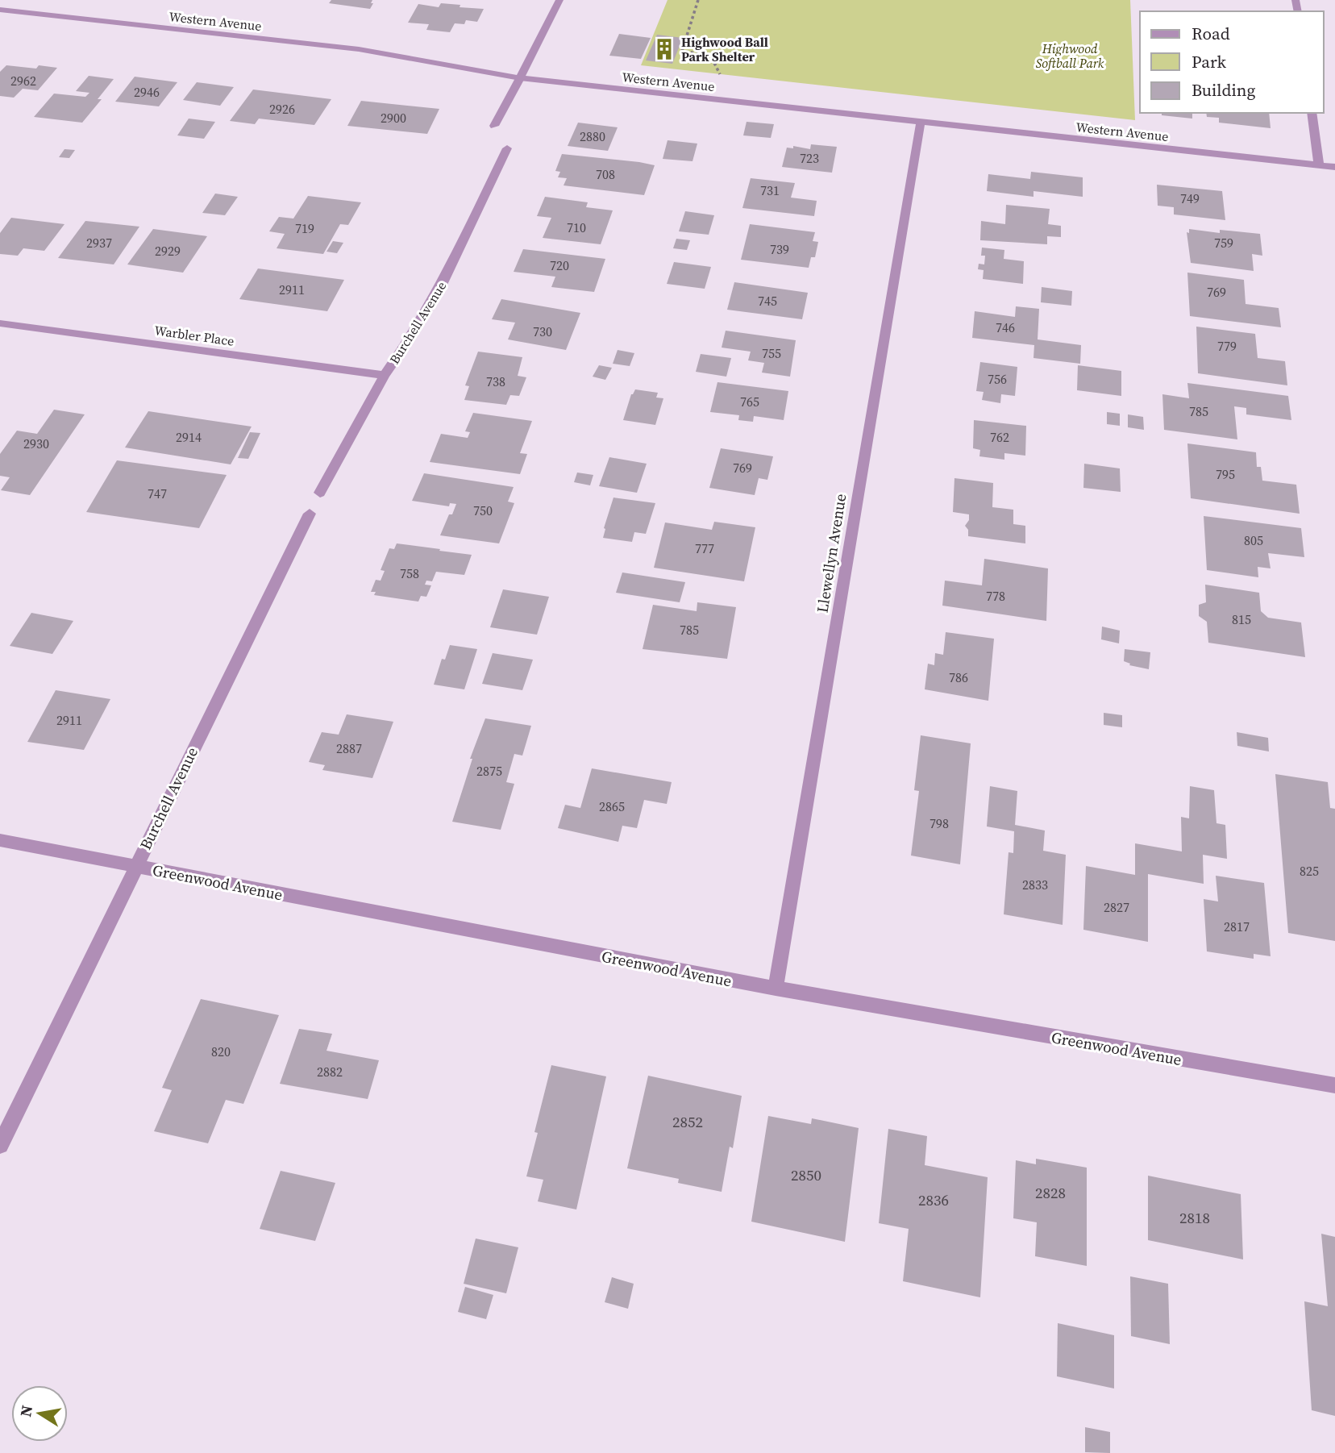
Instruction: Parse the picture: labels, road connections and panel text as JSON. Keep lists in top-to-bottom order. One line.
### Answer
{"streets":{"street":["Western Avenue","Burchell Avenue","Warbler Place","Llewellyn Avenue","Greenwood Avenue"]},"crossings":[["Western Avenue","Llewellyn Avenue"],["Burchell Avenue","Warbler Place"],["Burchell Avenue","Greenwood Avenue"],["Llewellyn Avenue","Greenwood Avenue"]],"parks":["Highwood Softball Park"],"places":{"building":["Highwood Ball Park Shelter"]},"house_numbers":["2962","2946","2926","2900","2880","723","708","731","749","710","719","2937","759","739","2929","720","2911","769","745","746","730","779","755","756","738","765","785","2914","762","2930","769","795","747","750","805","777","758","778","815","785","786","2911","2887","2875","2865","798","825","2833","2827","2817","820","2882","2852","2850","2828","2836","2818"],"legend":["Road","Park","Building"],"north":"left"}
